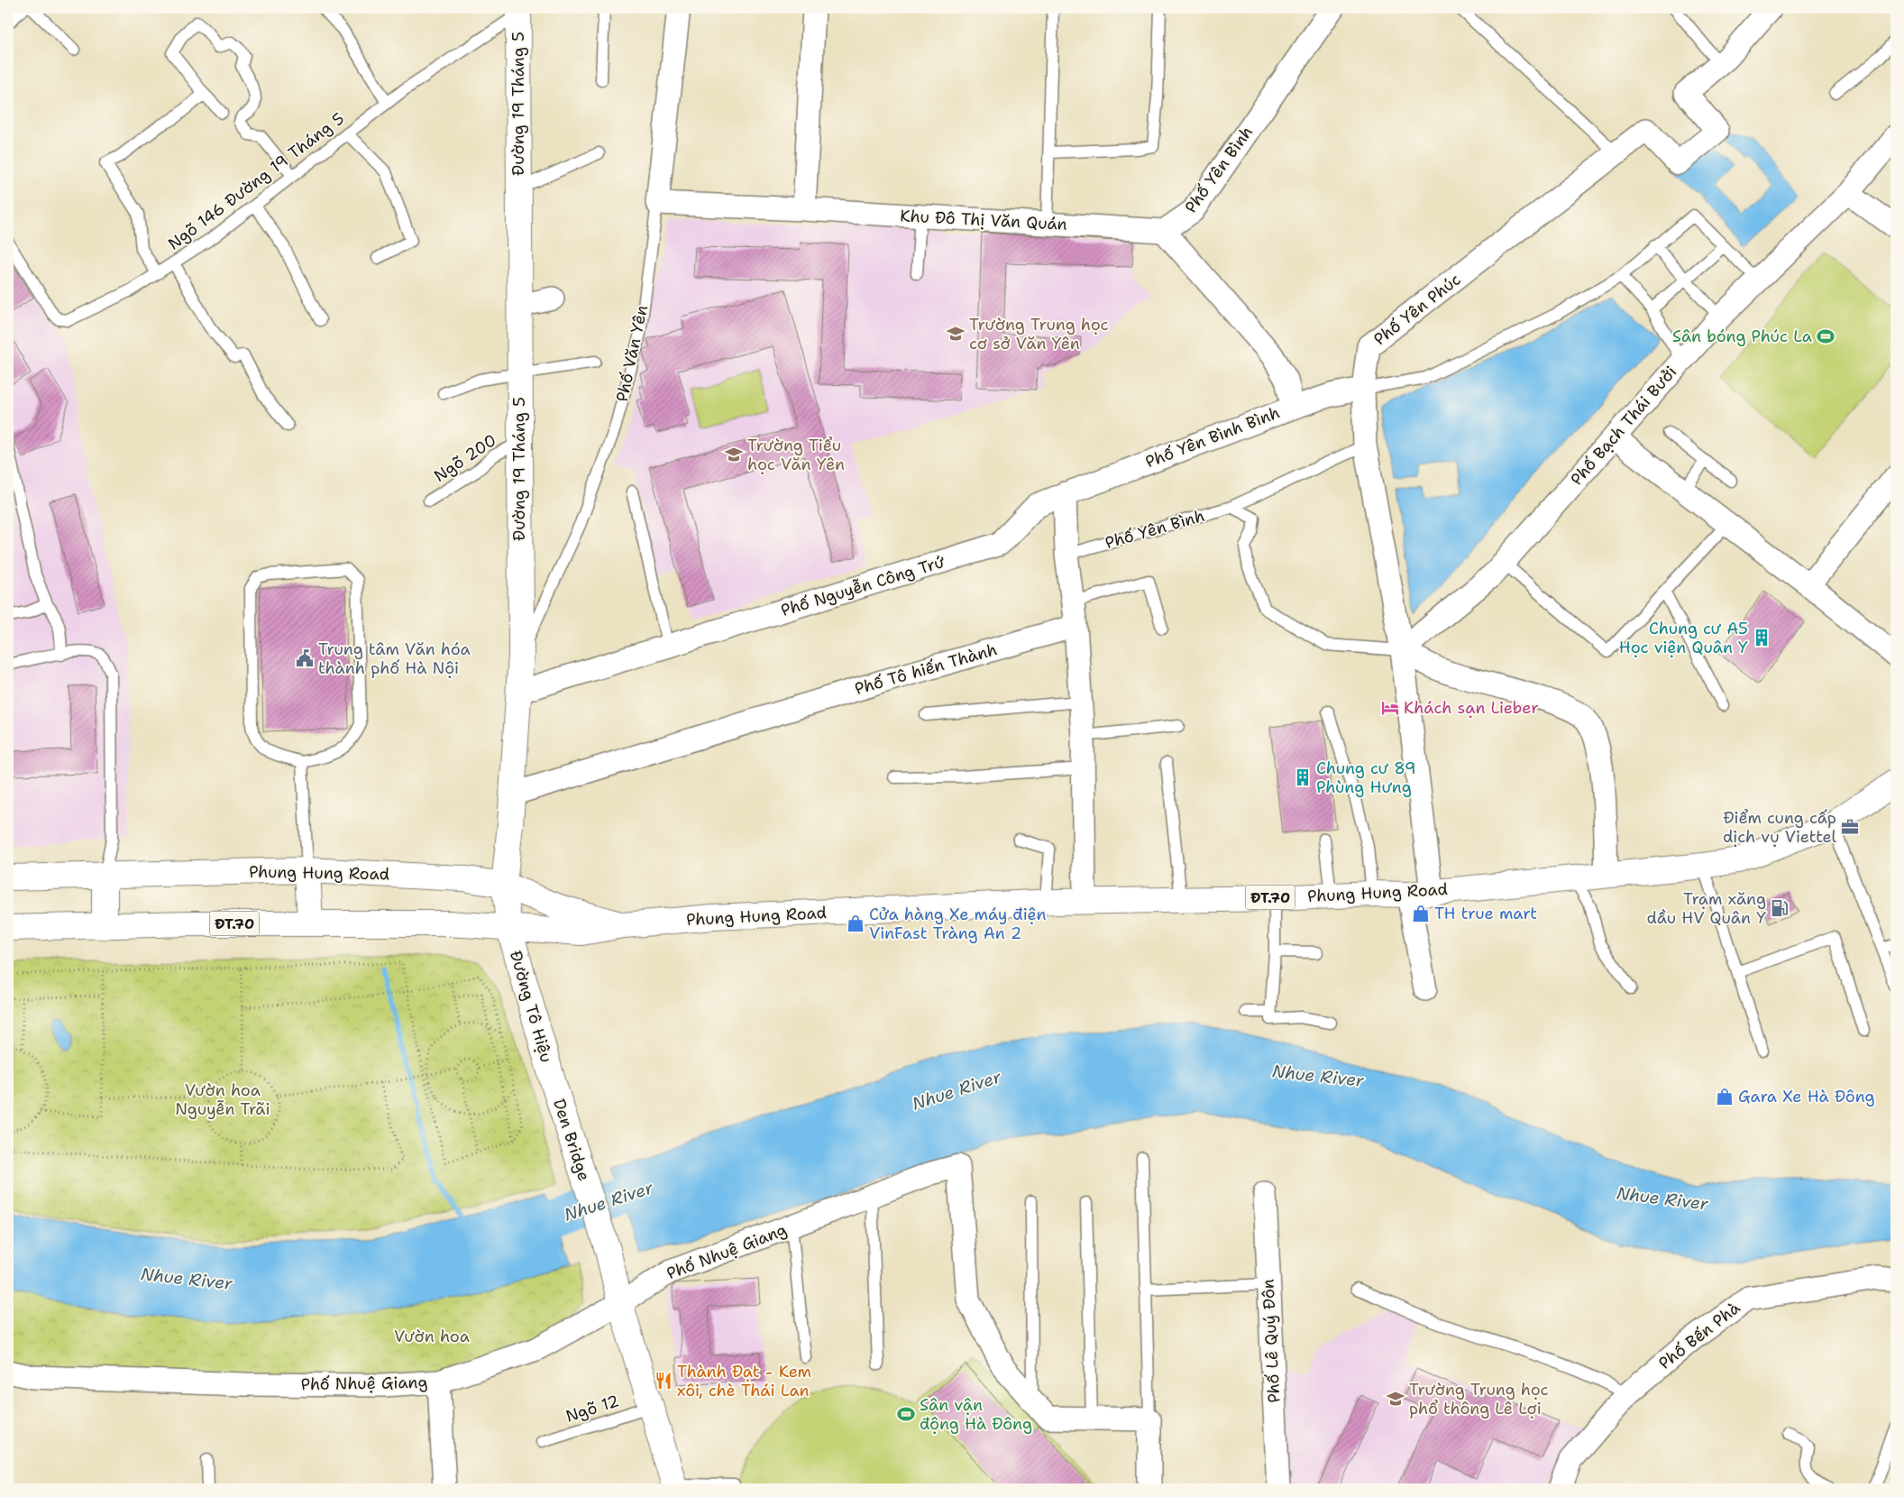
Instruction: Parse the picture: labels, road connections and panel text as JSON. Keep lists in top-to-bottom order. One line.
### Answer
{"streets":{"main road":["Đường 19 Tháng 5","Phung Hung Road","ĐT.70","Đường Tô Hiệu","Den Bridge"],"street":["Phố Yên Bình","Khu Đô Thị Văn Quán","Phố Yên Phúc","Phố Văn Yên","Phố Bạch Thái Bưởi","Phố Yên Bình Bình","Phố Nguyễn Công Trứ","Phố Tô hiến Thành","Phố Nhuệ Giang","Phố Bến Phà","Phố Lê Quý Đôn"],"lane":["Ngõ 146 Đường 19 Tháng 5","Ngõ 200","Ngõ 12"]},"crossings":[["Đường 19 Tháng 5","Ngõ 146 Đường 19 Tháng 5"],["Đường 19 Tháng 5","Phố Văn Yên"],["Đường 19 Tháng 5","Ngõ 200"],["Đường 19 Tháng 5","Phố Nguyễn Công Trứ"],["Đường 19 Tháng 5","Phố Tô hiến Thành"],["Đường 19 Tháng 5","Phung Hung Road"],["Đường 19 Tháng 5","Đường Tô Hiệu"],["Phố Yên Bình","Khu Đô Thị Văn Quán"],["Phố Yên Bình","Phố Yên Phúc"],["Khu Đô Thị Văn Quán","Phố Văn Yên"],["Phố Yên Phúc","Phố Bạch Thái Bưởi"],["Phố Yên Phúc","Phố Yên Bình Bình"],["Phố Yên Phúc","Phung Hung Road"],["Phố Yên Bình Bình","Phố Nguyễn Công Trứ"],["Phung Hung Road","Đường Tô Hiệu"],["Đường Tô Hiệu","Den Bridge"],["Den Bridge","Phố Nhuệ Giang"]],"water":["Nhue River"],"parks":["Vườn hoa Nguyễn Trãi","Vườn hoa"],"places":{"school or university":["Trường Trung học cơ sở Văn Yên","Trường Tiểu học Văn Yên","Trường Trung học phổ thông Lê Lợi"],"sports":["Sân bóng Phúc La","Sân vận động Hà Đông"],"building":["Chung cư A5 Học viện Quân Y","Chung cư 89 Phùng Hưng"],"public building":["Trung tâm Văn hóa thành phố Hà Nội"],"hotel":["Khách sạn Lieber"],"office":["Điểm cung cấp dịch vụ Viettel"],"fuel station":["Trạm xăng dầu HV Quân Y"],"shop":["TH true mart","Cửa hàng Xe máy điện VinFast Tràng An 2","Gara Xe Hà Đông"],"restaurant":["Thành Đạt - Kem xôi, chè Thái Lan"]}}
